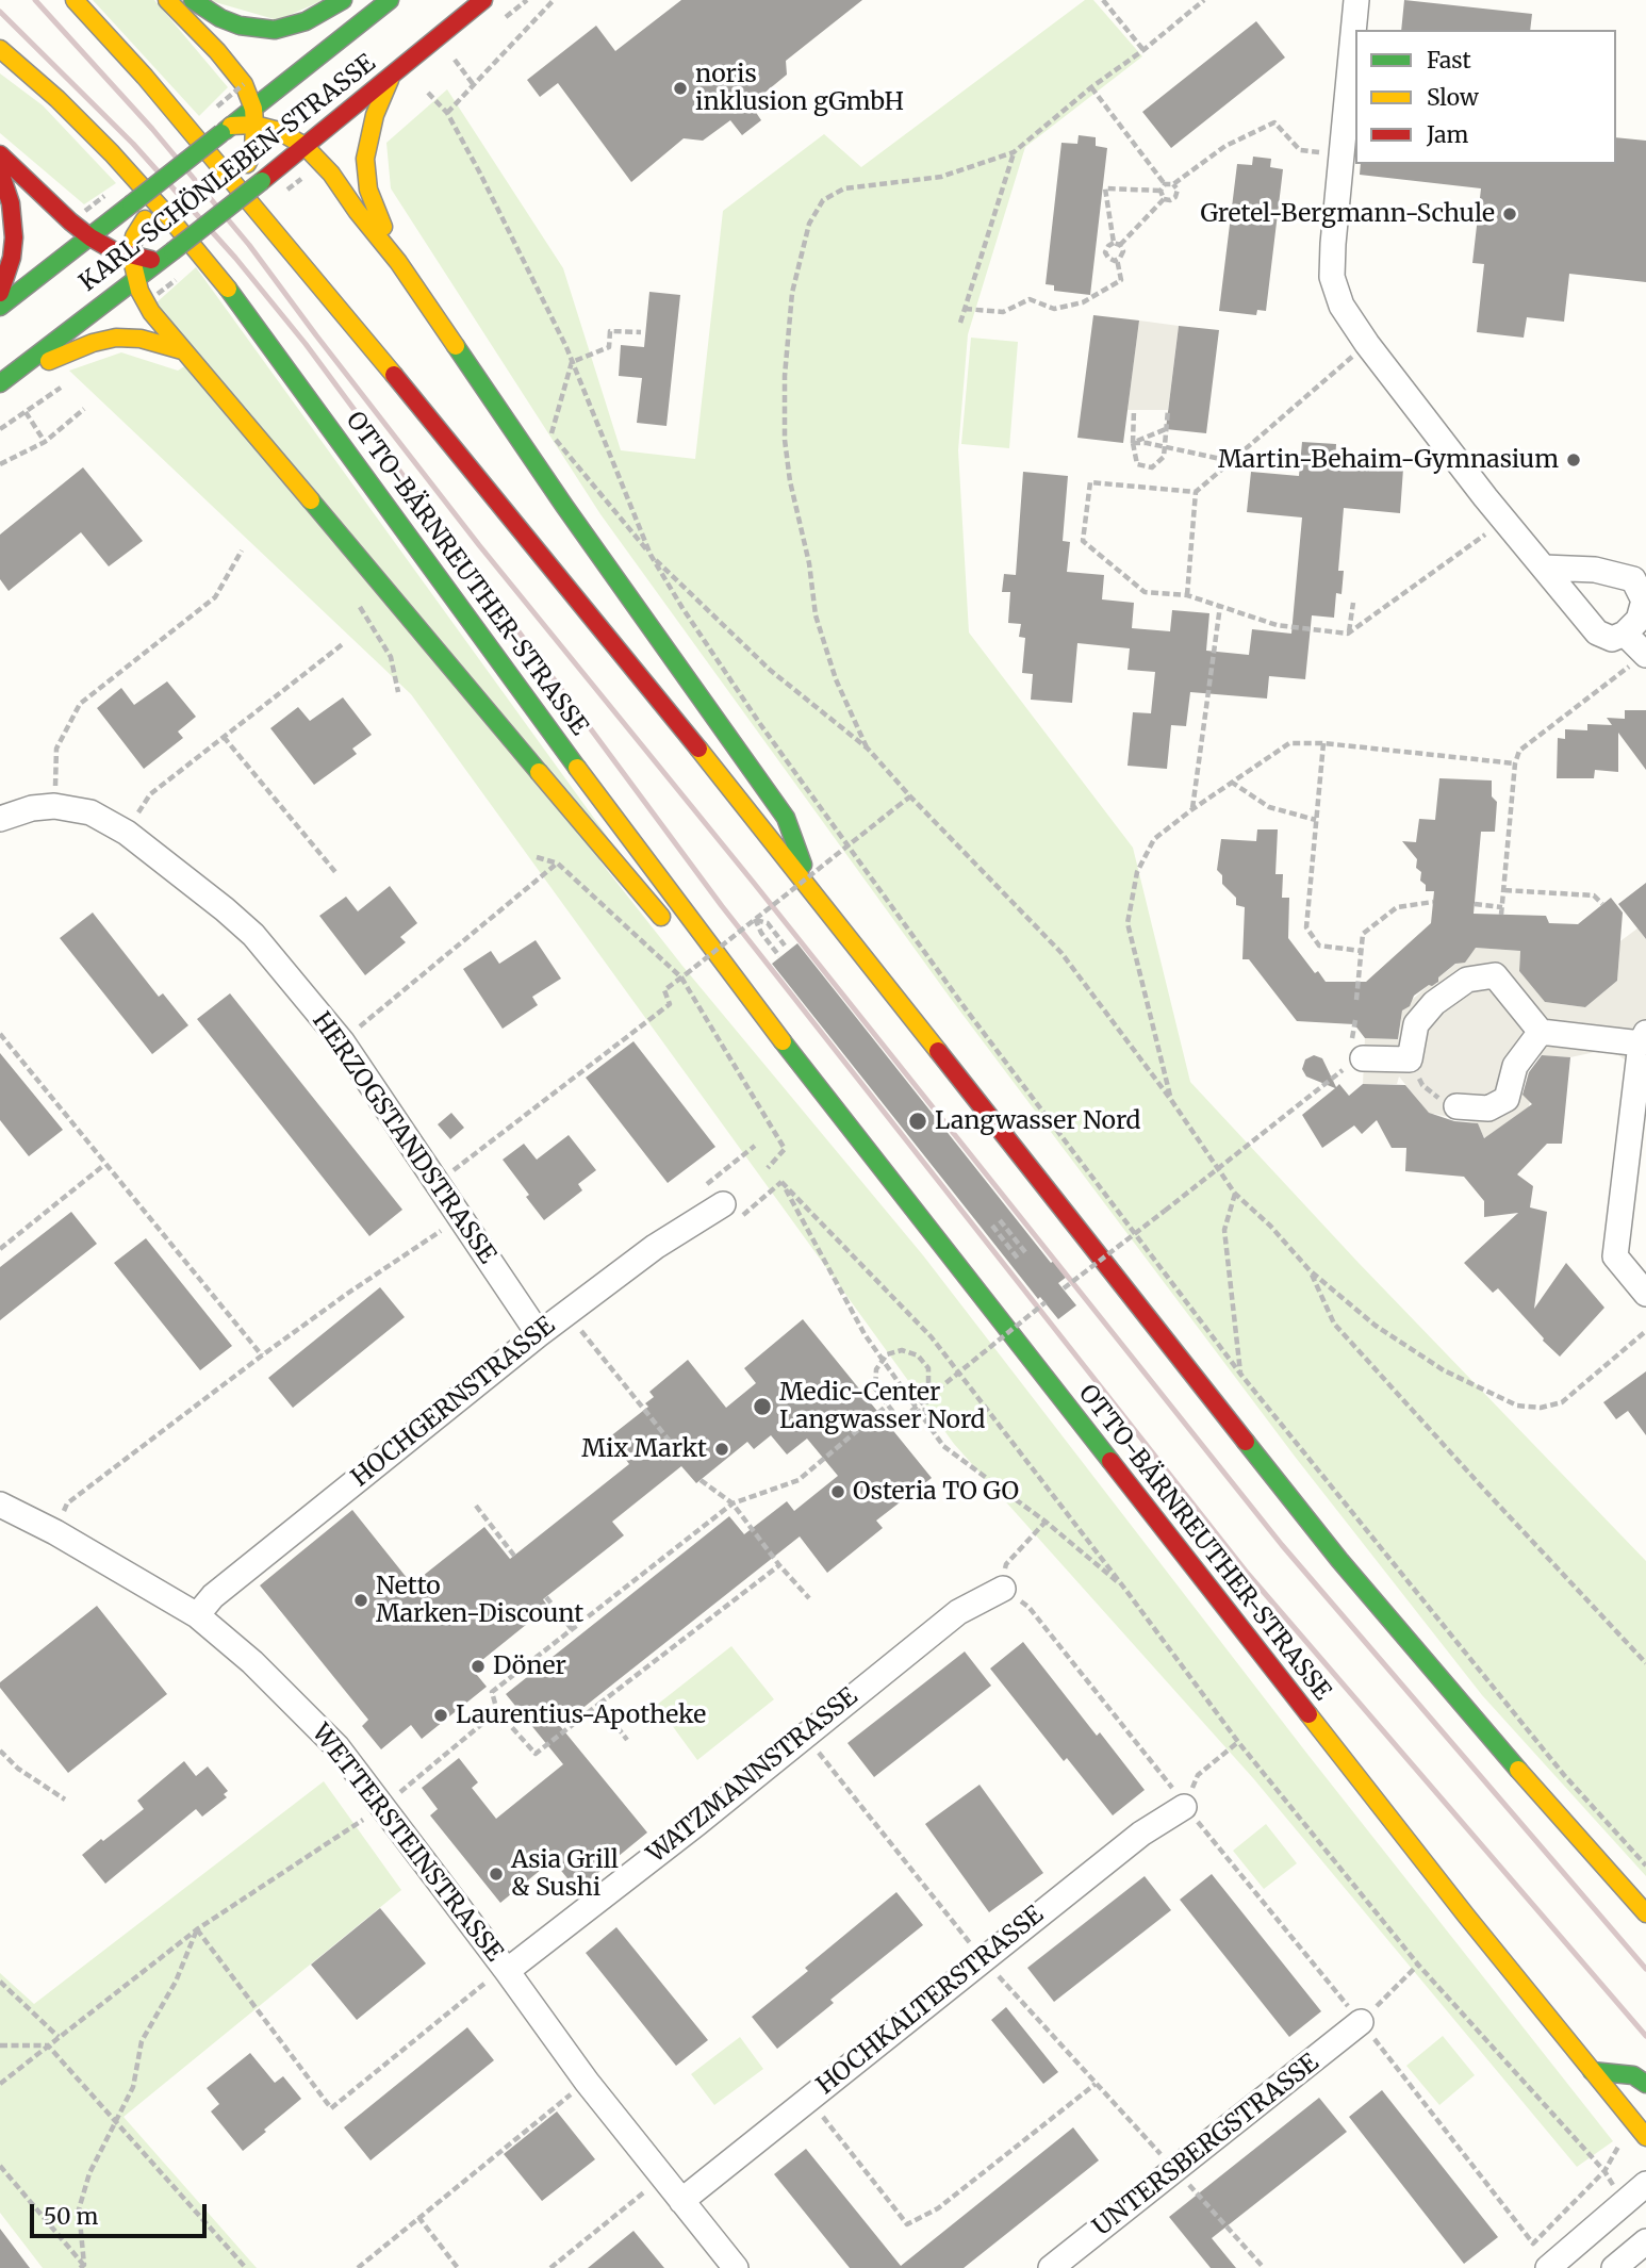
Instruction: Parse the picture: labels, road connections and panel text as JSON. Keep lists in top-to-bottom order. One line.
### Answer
{"streets":{"main road":["KARL-SCHÖNLEBEN-STRASSE","OTTO-BÄRNREUTHER-STRASSE"],"street":["HERZOGSTANDSTRASSE","HOCHGERNSTRASSE","WATZMANNSTRASSE","WETTERSTEINSTRASSE","HOCHKALTERSTRASSE","UNTERSBERGSTRASSE"]},"crossings":[["HERZOGSTANDSTRASSE","HOCHGERNSTRASSE"],["HOCHGERNSTRASSE","WETTERSTEINSTRASSE"],["WATZMANNSTRASSE","WETTERSTEINSTRASSE"],["WETTERSTEINSTRASSE","HOCHKALTERSTRASSE"]],"places":["noris inklusion gGmbH","Gretel-Bergmann-Schule","Martin-Behaim-Gymnasium","Langwasser Nord","Medic-Center Langwasser Nord","Mix Markt","Osteria TO GO","Netto Marken-Discount","Döner","Laurentius-Apotheke","Asia Grill & Sushi"],"legend":["Fast","Slow","Jam"],"scale_bar":"50 m"}
